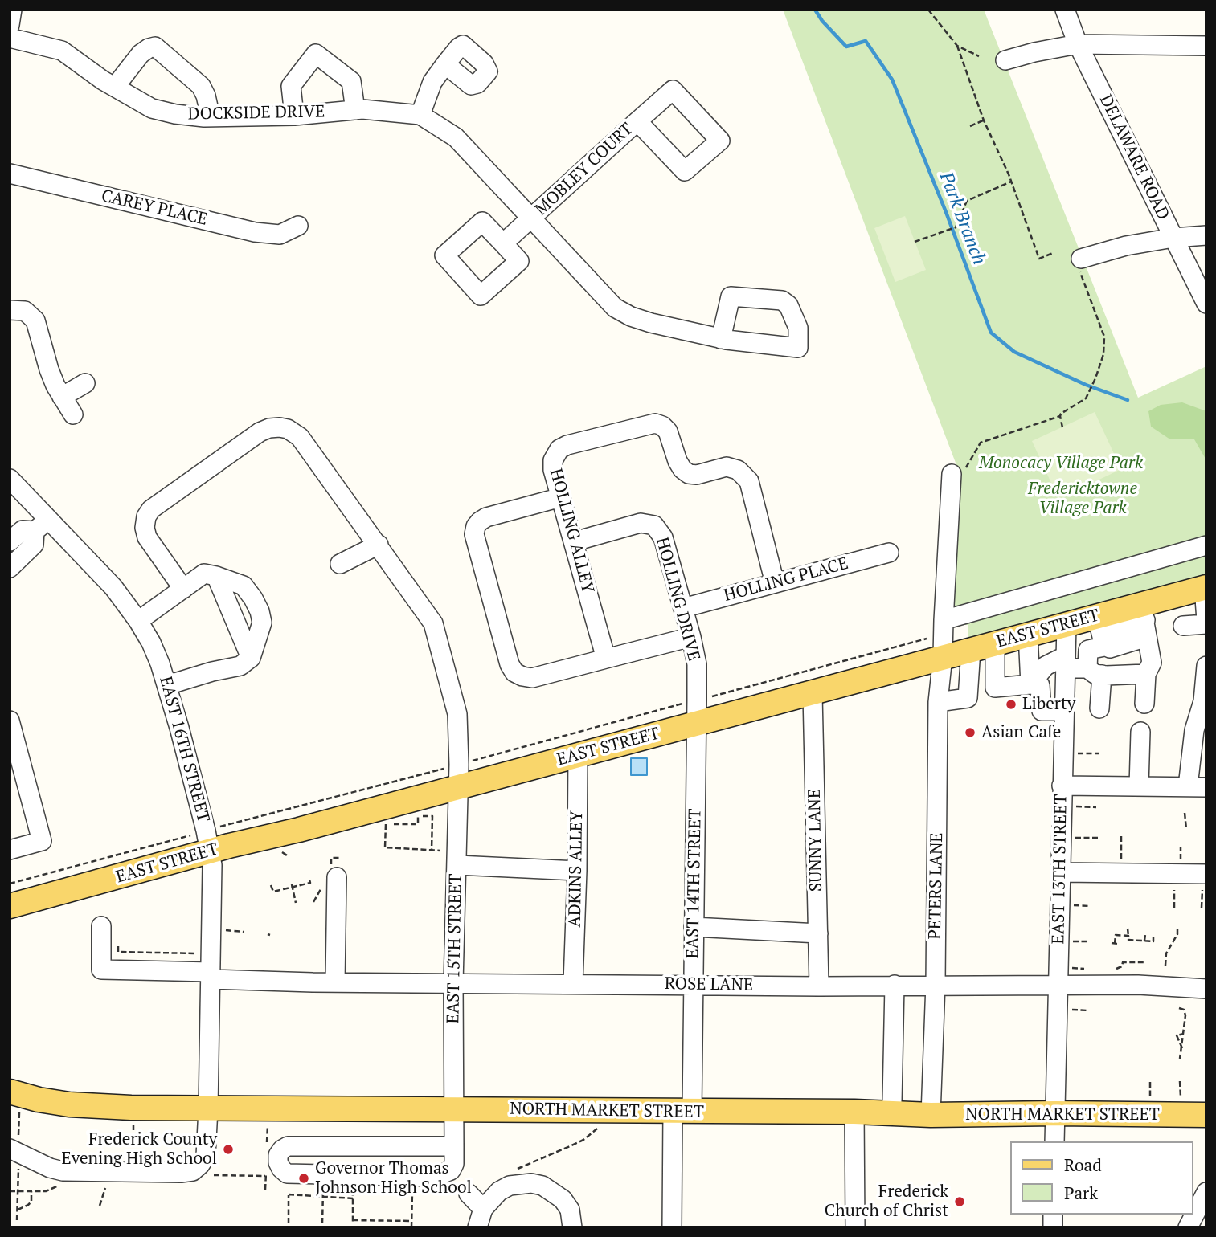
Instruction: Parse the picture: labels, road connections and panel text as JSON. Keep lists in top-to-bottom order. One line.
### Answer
{"streets":{"main road":["EAST STREET","NORTH MARKET STREET"],"street":["DOCKSIDE DRIVE","DELAWARE ROAD","MOBLEY COURT","CAREY PLACE","HOLLING ALLEY","HOLLING PLACE","HOLLING DRIVE","EAST 16TH STREET","SUNNY LANE","ADKINS ALLEY","EAST 13TH STREET","EAST 14TH STREET","PETERS LANE","EAST 15TH STREET","ROSE LANE"]},"crossings":[["DOCKSIDE DRIVE","MOBLEY COURT"],["HOLLING ALLEY","HOLLING PLACE"],["HOLLING ALLEY","HOLLING DRIVE"],["HOLLING PLACE","HOLLING DRIVE"],["HOLLING DRIVE","EAST STREET"],["HOLLING DRIVE","EAST 14TH STREET"],["EAST STREET","EAST 16TH STREET"],["EAST STREET","SUNNY LANE"],["EAST STREET","ADKINS ALLEY"],["EAST STREET","EAST 13TH STREET"],["EAST STREET","EAST 14TH STREET"],["EAST STREET","PETERS LANE"],["EAST STREET","EAST 15TH STREET"],["EAST 16TH STREET","ROSE LANE"],["EAST 16TH STREET","NORTH MARKET STREET"],["SUNNY LANE","ROSE LANE"],["ADKINS ALLEY","ROSE LANE"],["EAST 13TH STREET","ROSE LANE"],["EAST 13TH STREET","NORTH MARKET STREET"],["EAST 14TH STREET","ROSE LANE"],["EAST 14TH STREET","NORTH MARKET STREET"],["PETERS LANE","ROSE LANE"],["PETERS LANE","NORTH MARKET STREET"],["EAST 15TH STREET","ROSE LANE"],["EAST 15TH STREET","NORTH MARKET STREET"]],"water":["Park Branch"],"parks":["Monocacy Village Park","Fredericktowne Village Park"],"places":["Liberty","Asian Cafe","Frederick County Evening High School","Governor Thomas Johnson High School","Frederick Church of Christ"],"legend":["Road","Park"]}
